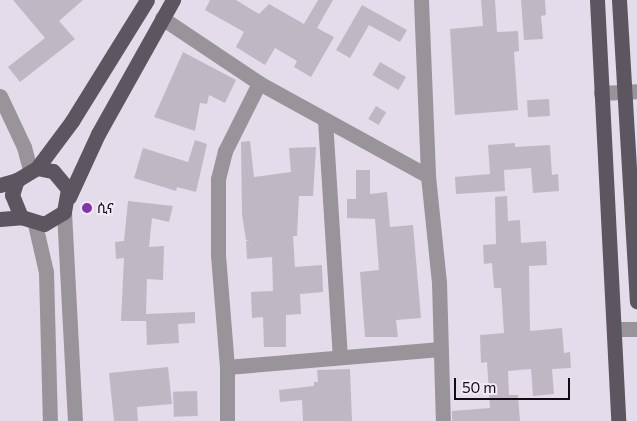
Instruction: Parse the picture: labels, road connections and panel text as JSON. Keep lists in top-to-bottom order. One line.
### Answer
{"places":["ሲና"],"scale_bar":"50 m"}
